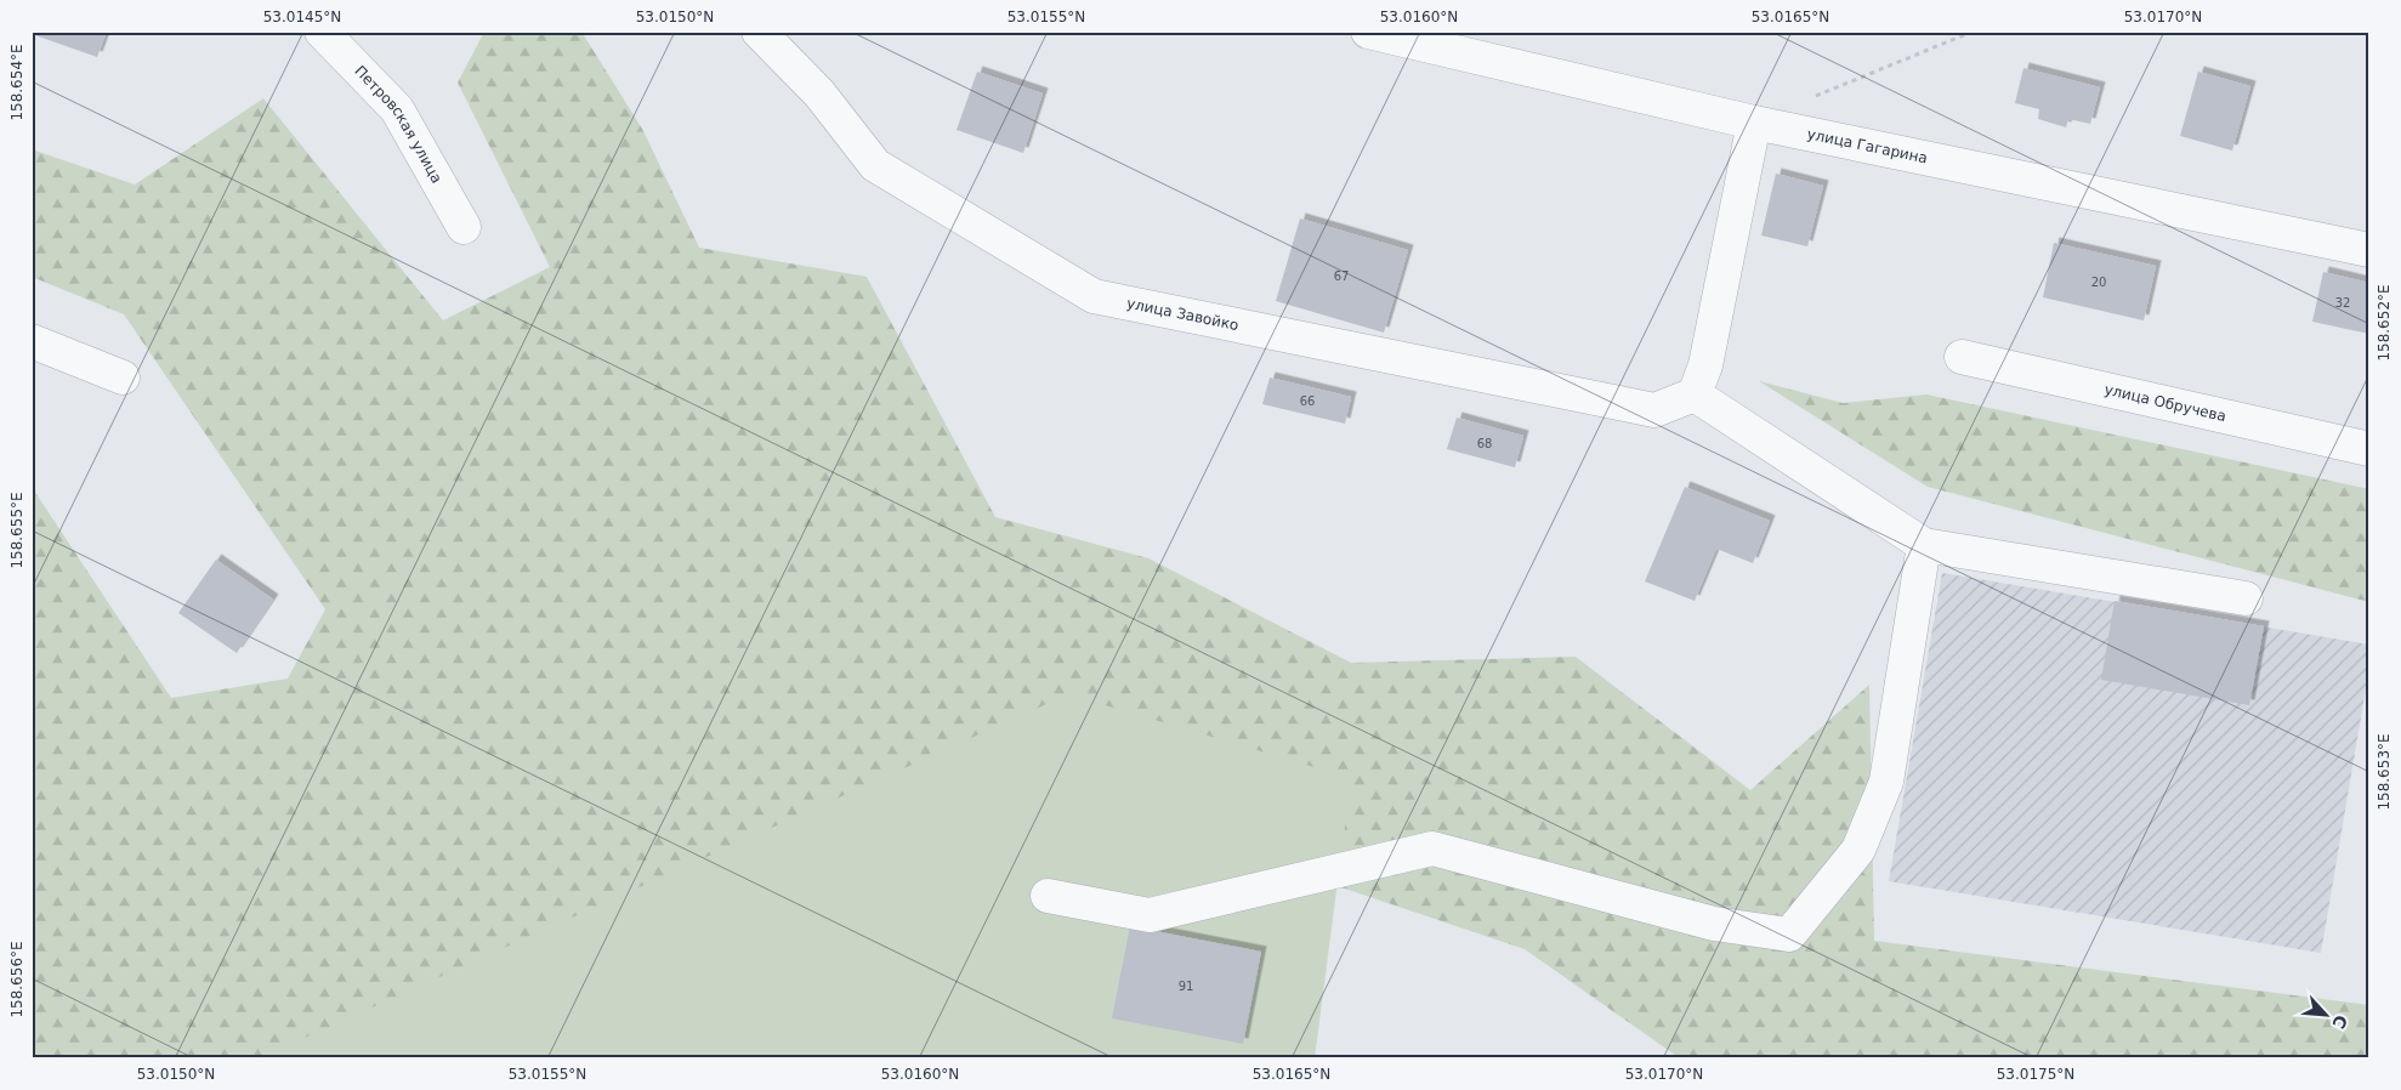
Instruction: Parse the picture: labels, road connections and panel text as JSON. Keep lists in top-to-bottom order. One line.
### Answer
{"streets":{"street":["Петровская улица","улица Гагарина","улица Завойко","улица Обручева"]},"house_numbers":["67","20","32","66","68","91"],"north":"bottom right","coordinates":["53.0145°N","53.0150°N","53.0155°N","53.0160°N","53.0165°N","53.0170°N","158.654°E","158.652°E","158.655°E","158.653°E","158.656°E","53.0175°N"]}
